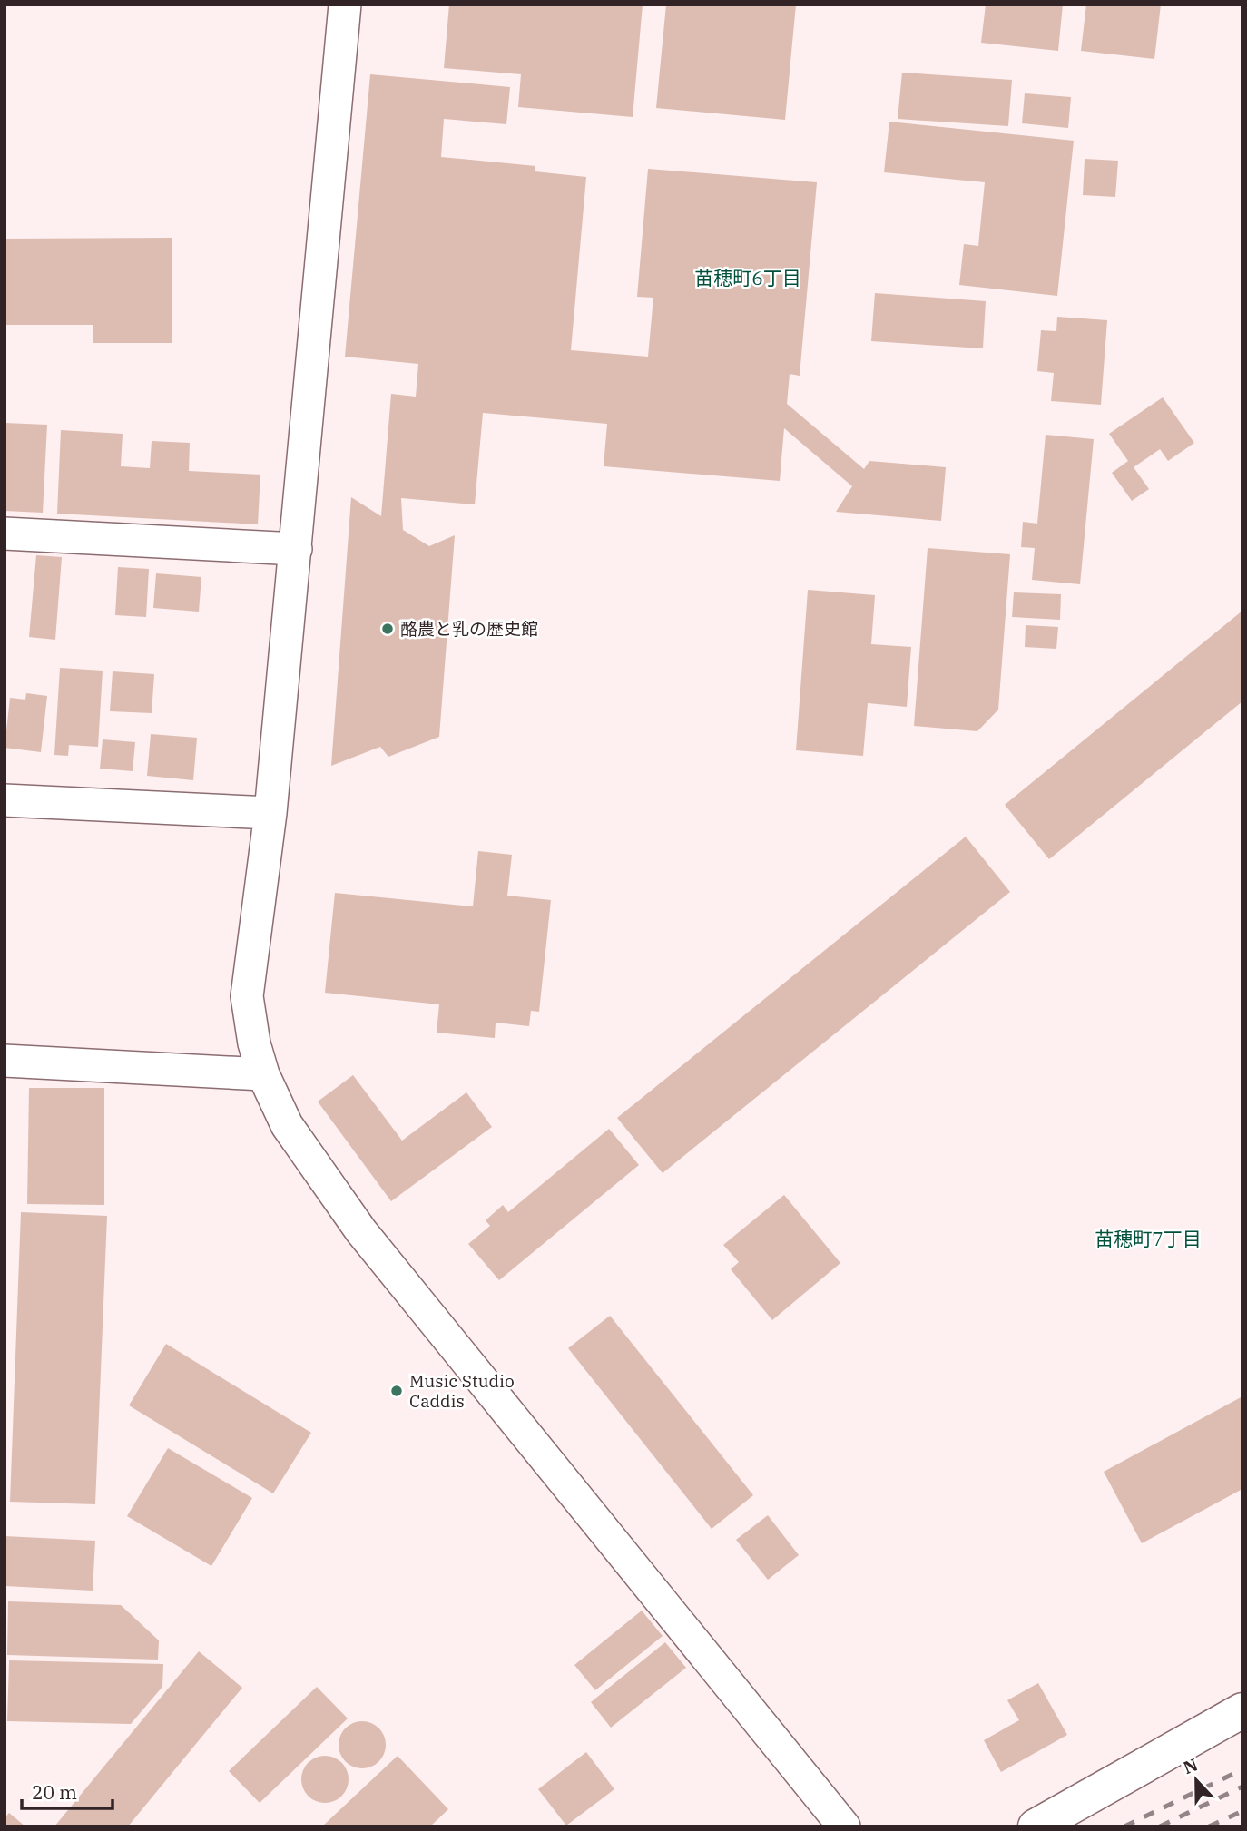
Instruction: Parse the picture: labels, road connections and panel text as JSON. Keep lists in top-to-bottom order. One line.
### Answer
{"districts":["苗穂町6丁目","苗穂町7丁目"],"places":["酪農と乳の歴史館","Music Studio Caddis"],"scale_bar":"20 m","north":"top"}
